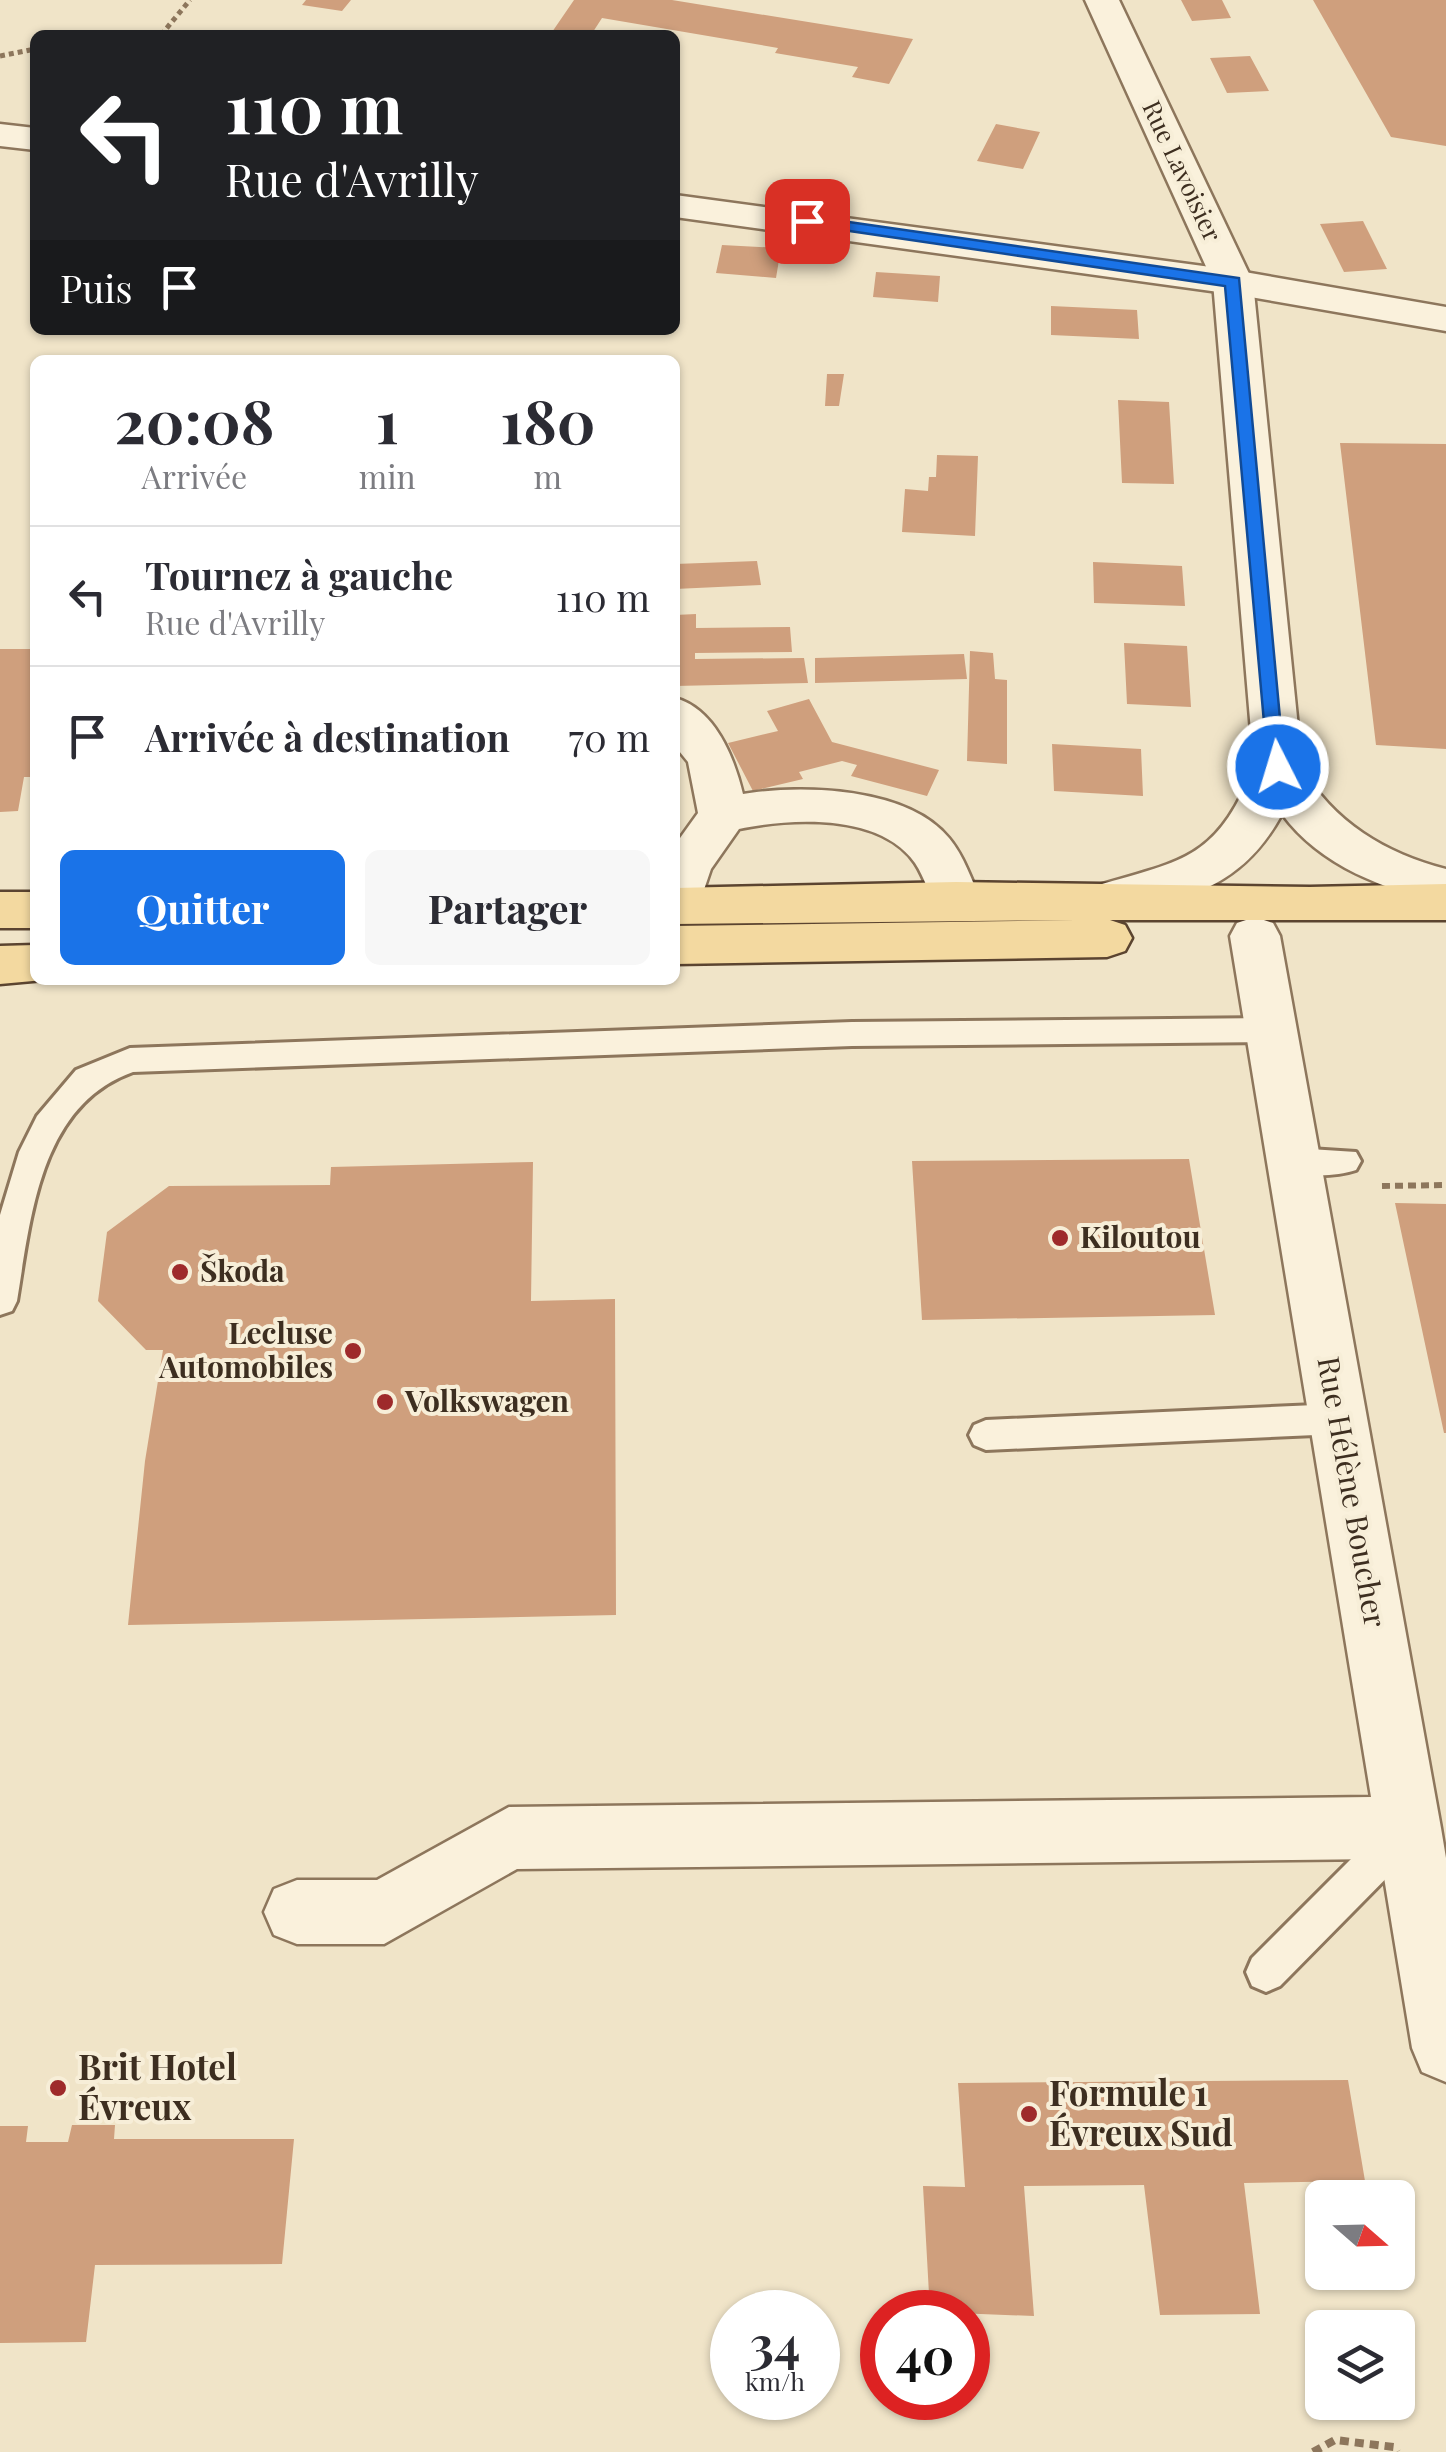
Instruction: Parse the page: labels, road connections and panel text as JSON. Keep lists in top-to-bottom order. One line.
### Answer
{"streets":{"street":["Rue Lavoisier","Rue Hélène Boucher"]},"places":["Kiloutou","Škoda","Lecluse Automobiles","Volkswagen","Brit Hotel Évreux","Formule 1 Évreux Sud"],"north":"right","page":{"turn":["110 m","Rue d'Avrilly"],"then":"Puis","eta":["20:08","Arrivée","1","min","180","m"],"list":[{"name":"Tournez à gauche","note":"Rue d'Avrilly","value":"110 m"},{"name":"Arrivée à destination","value":"70 m"}],"buttons":["Quitter","Partager"],"speed":"34 km/h","limit":"40"}}
